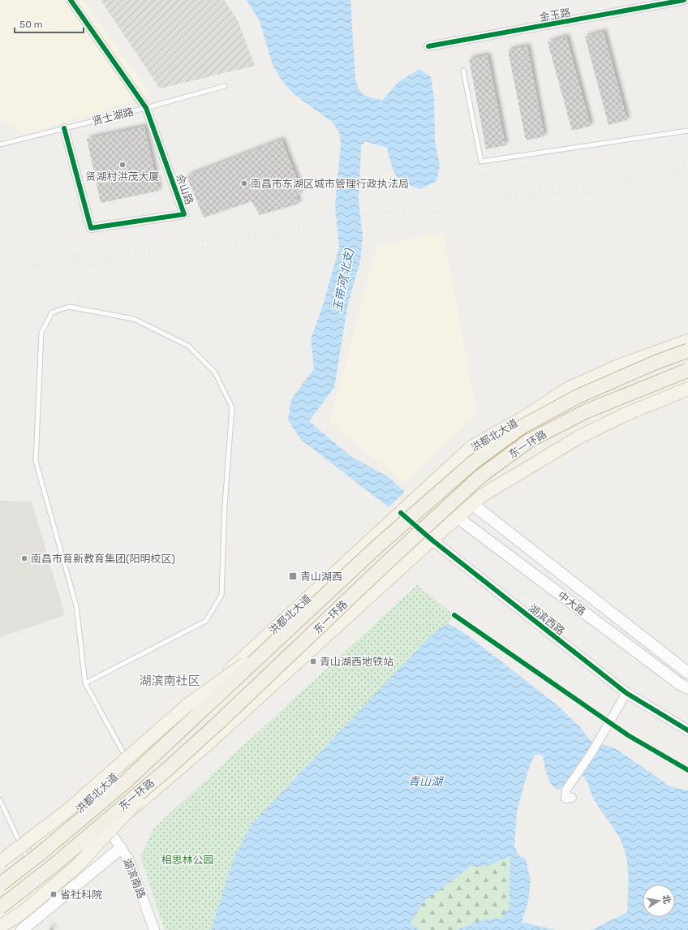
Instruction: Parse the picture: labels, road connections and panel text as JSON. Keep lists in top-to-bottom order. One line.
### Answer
{"streets":{"highway":["东一环路"],"main road":["洪都北大道","中大路"],"street":["金玉路","佘山路","湖滨西路","湖滨南路"],"lane":["贤士湖路"]},"crossings":[["贤士湖路","佘山路"],["洪都北大道","湖滨西路"]],"districts":["湖滨南社区"],"water":["玉带河(北支)","青山湖"],"parks":["相思林公园"],"places":{"other":["贤湖村洪茂大厦","南昌市东湖区城市管理行政执法局","南昌市育新教育集团(阳明校区)"],"transit":["青山湖西","青山湖西地铁站","省社科院"]},"scale_bar":"50 m","north":"right"}
